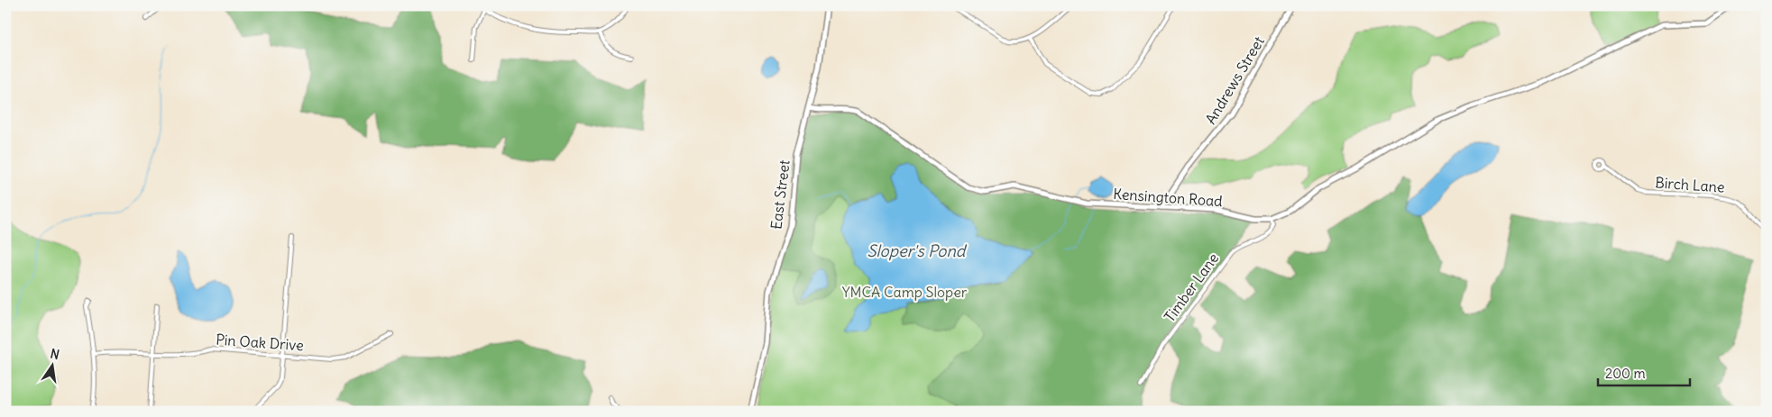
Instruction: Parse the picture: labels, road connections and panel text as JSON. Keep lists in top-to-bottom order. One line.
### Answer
{"streets":{"main road":["Andrews Street","East Street","Kensington Road"],"street":["Birch Lane","Timber Lane","Pin Oak Drive"]},"crossings":[["Andrews Street","Kensington Road"],["East Street","Kensington Road"],["Kensington Road","Timber Lane"]],"water":["Sloper's Pond"],"parks":["YMCA Camp Sloper"],"scale_bar":"200 m","north":"top"}
